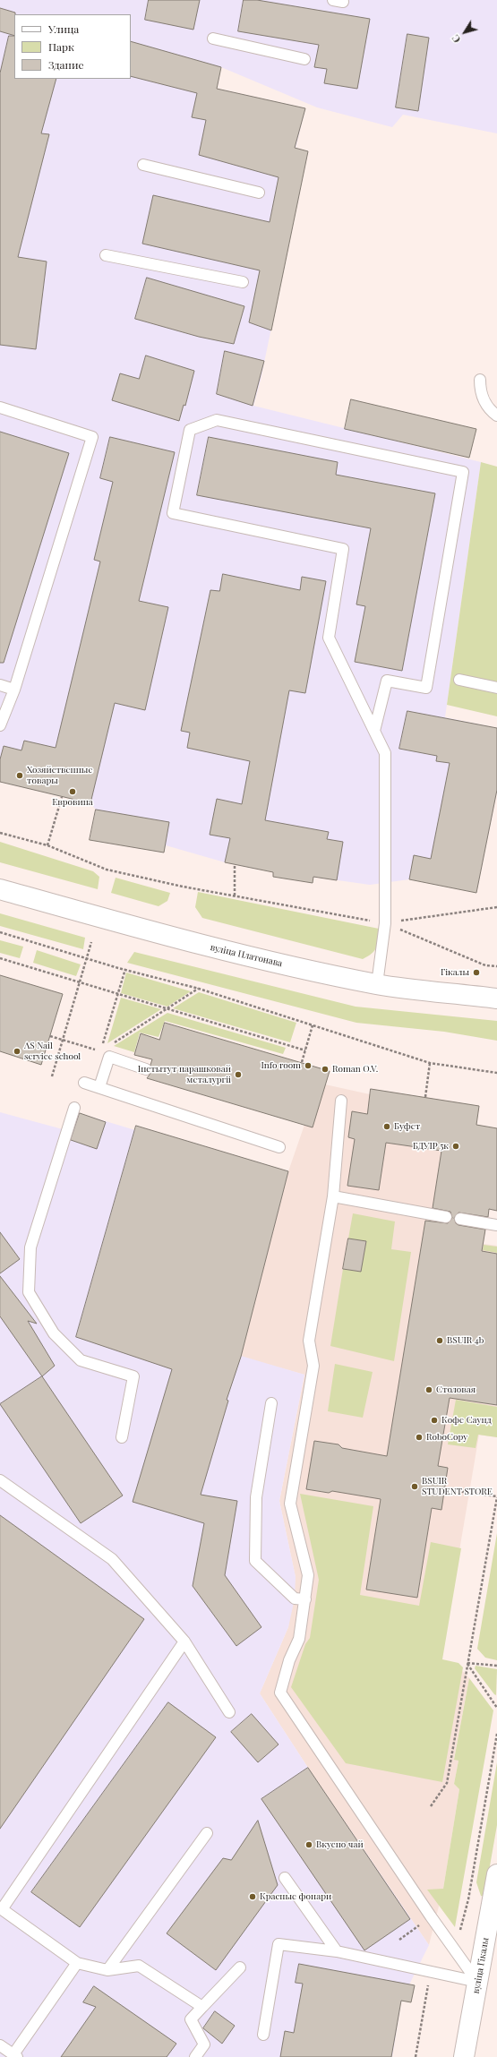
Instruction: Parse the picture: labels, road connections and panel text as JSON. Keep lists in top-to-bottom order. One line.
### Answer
{"streets":{"main road":["вуліца Платонава","вуліца Гікалы"]},"places":["Хозяйственные товары","Евровина","Гікалы","AS Nail service school","Info room","Roman O.V.","Інстытут парашковай металургіі","Буфет","БДУІР 5к","BSUIR 4b","Столовая","Кофе Саунд","RoboCopy","BSUIR STUDENT STORE","Вкусно чай","Красные фонари"],"legend":["Улица","Парк","Здание"],"north":"bottom left"}
